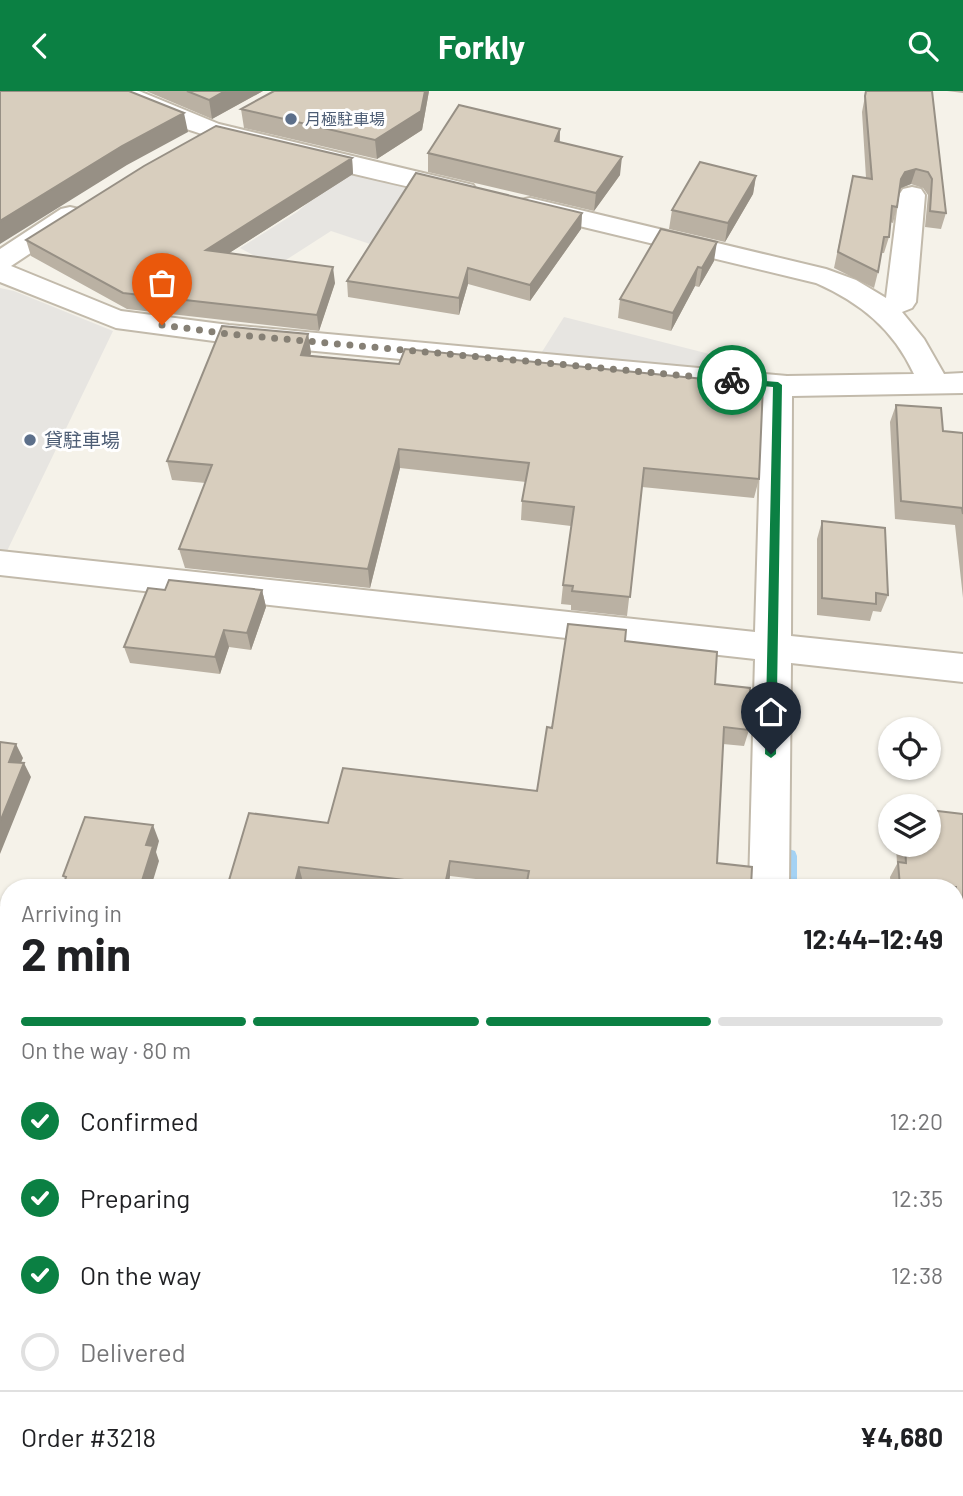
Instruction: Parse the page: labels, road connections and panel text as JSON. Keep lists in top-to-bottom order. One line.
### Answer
{"places":["月極駐車場","貸駐車場"],"page":{"header":"Forkly","heading":["2 min","Arriving in","12:44–12:49"],"panel":["Order #3218","¥4,680"],"bar":"On the way · 80 m","list":[["Confirmed","12:20"],["Preparing","12:35"],["On the way","12:38"],"Delivered"]}}
